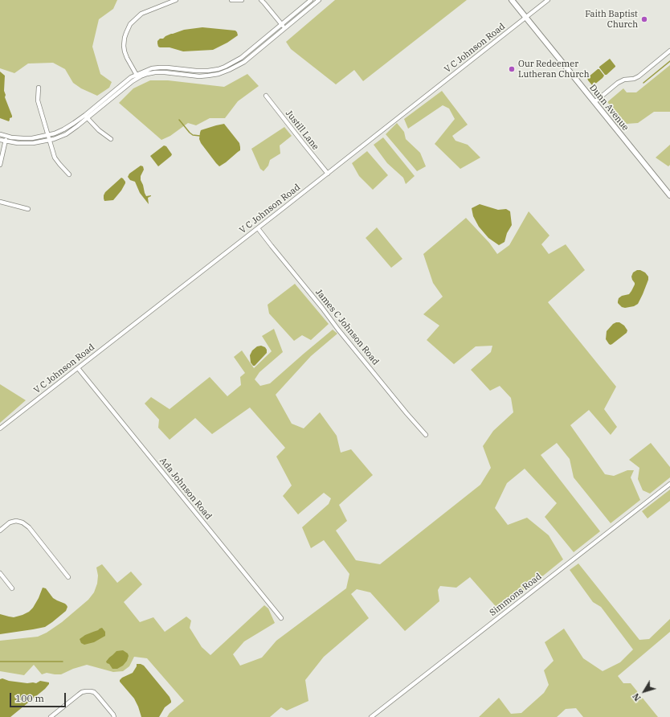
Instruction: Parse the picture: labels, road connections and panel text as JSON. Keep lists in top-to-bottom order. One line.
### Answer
{"streets":{"main road":["Dunn Avenue"],"street":["V C Johnson Road","Justill Lane","James C Johnson Road","Ada Johnson Road","Simmons Road"]},"crossings":[["V C Johnson Road","Dunn Avenue"],["V C Johnson Road","Justill Lane"],["V C Johnson Road","James C Johnson Road"],["V C Johnson Road","Ada Johnson Road"]],"places":["Faith Baptist Church","Our Redeemer Lutheran Church"],"scale_bar":"100 m","north":"bottom left"}
